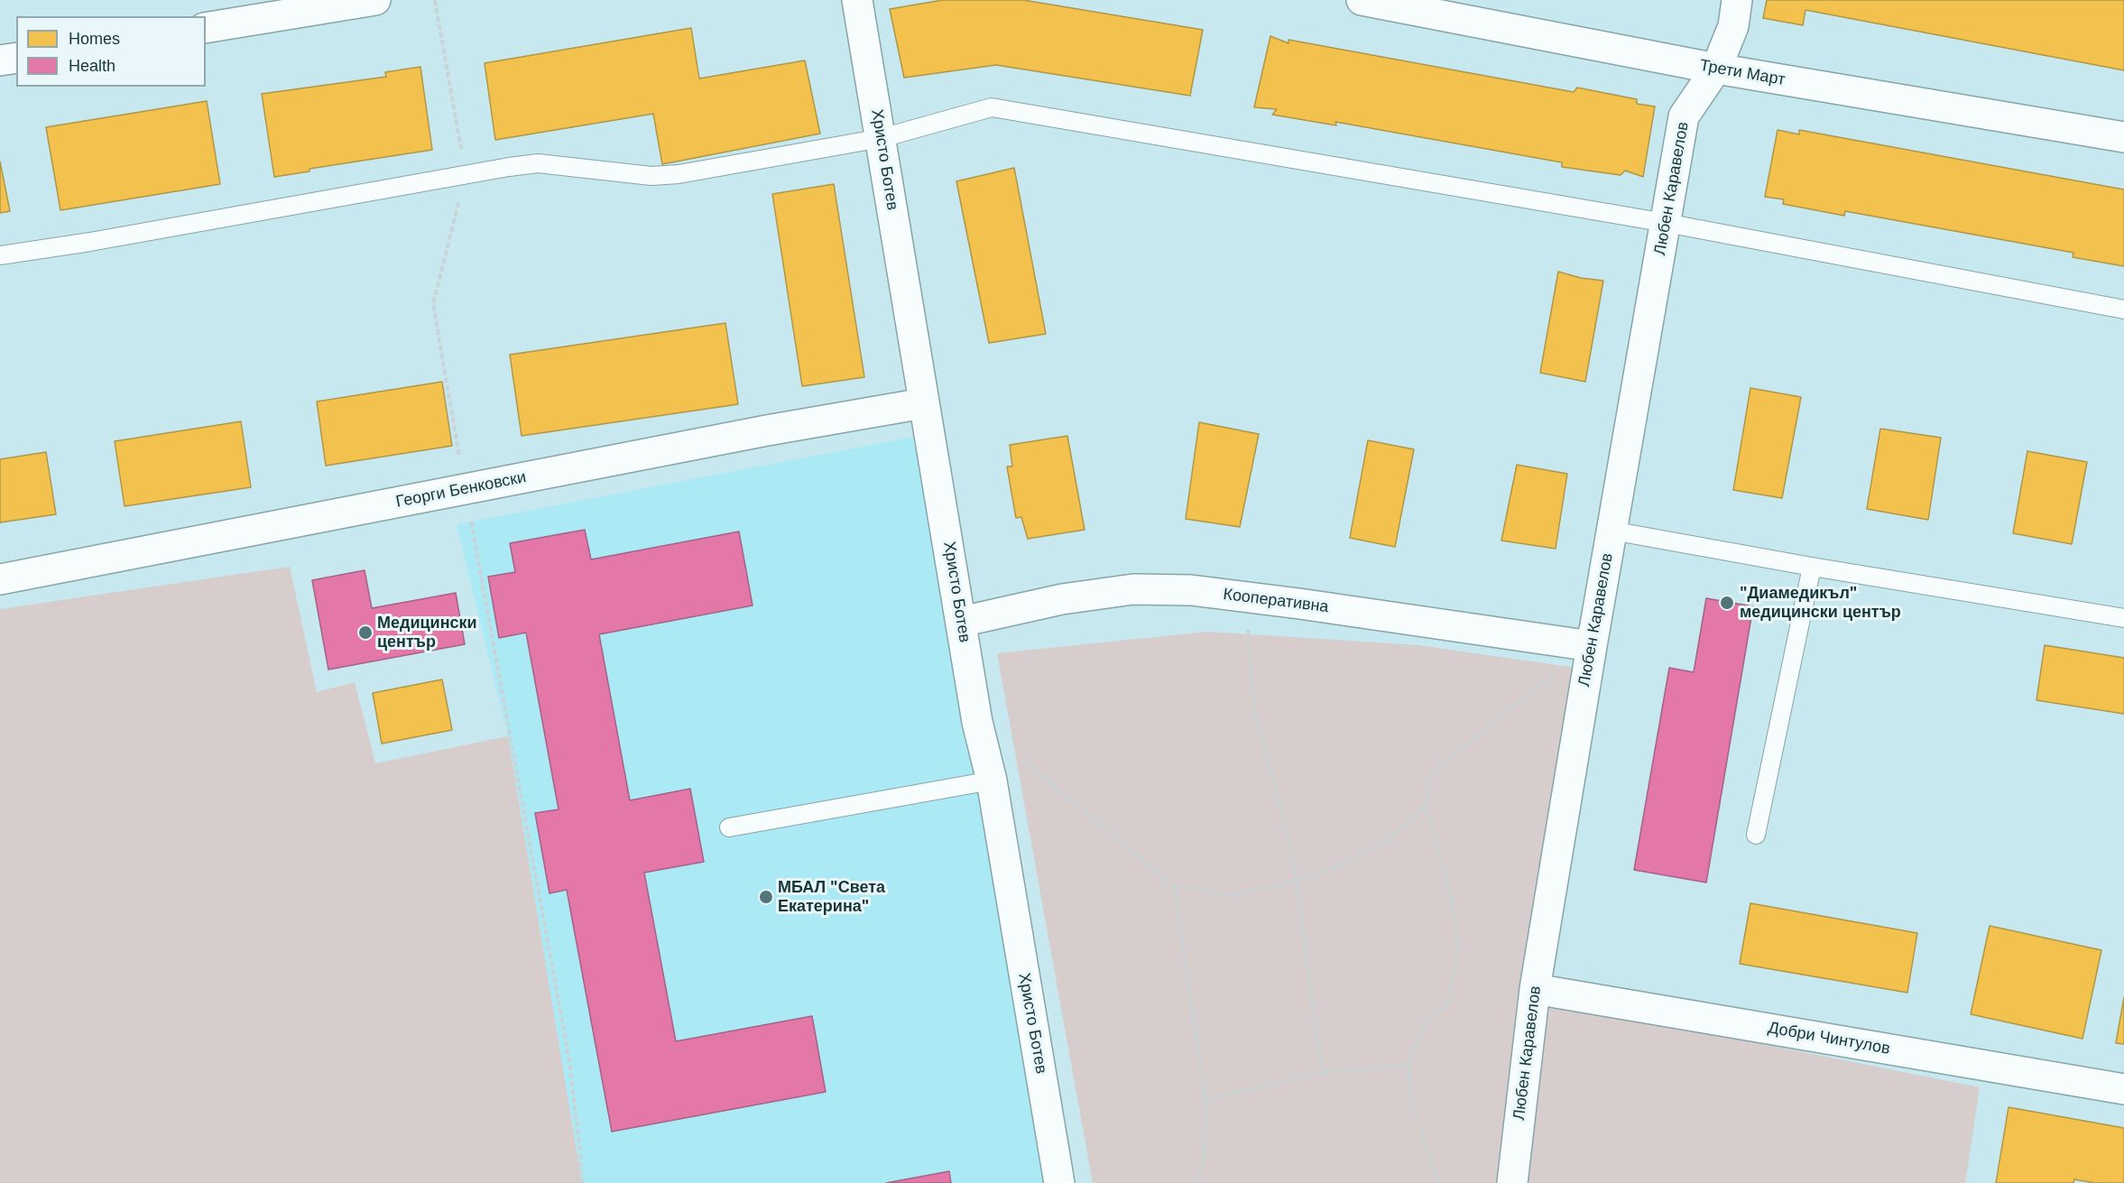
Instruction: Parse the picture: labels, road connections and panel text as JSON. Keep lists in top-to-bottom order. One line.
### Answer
{"streets":{"street":["Трети Март","Христо Ботев","Любен Каравелов","Георги Бенковски","Кооперативна","Добри Чинтулов"]},"crossings":[["Трети Март","Любен Каравелов"],["Христо Ботев","Георги Бенковски"],["Христо Ботев","Кооперативна"],["Любен Каравелов","Кооперативна"],["Любен Каравелов","Добри Чинтулов"]],"places":["\"Диамедикъл\" медицински център","Медицински център","МБАЛ \"Света Екатерина\""],"legend":["Homes","Health"]}
